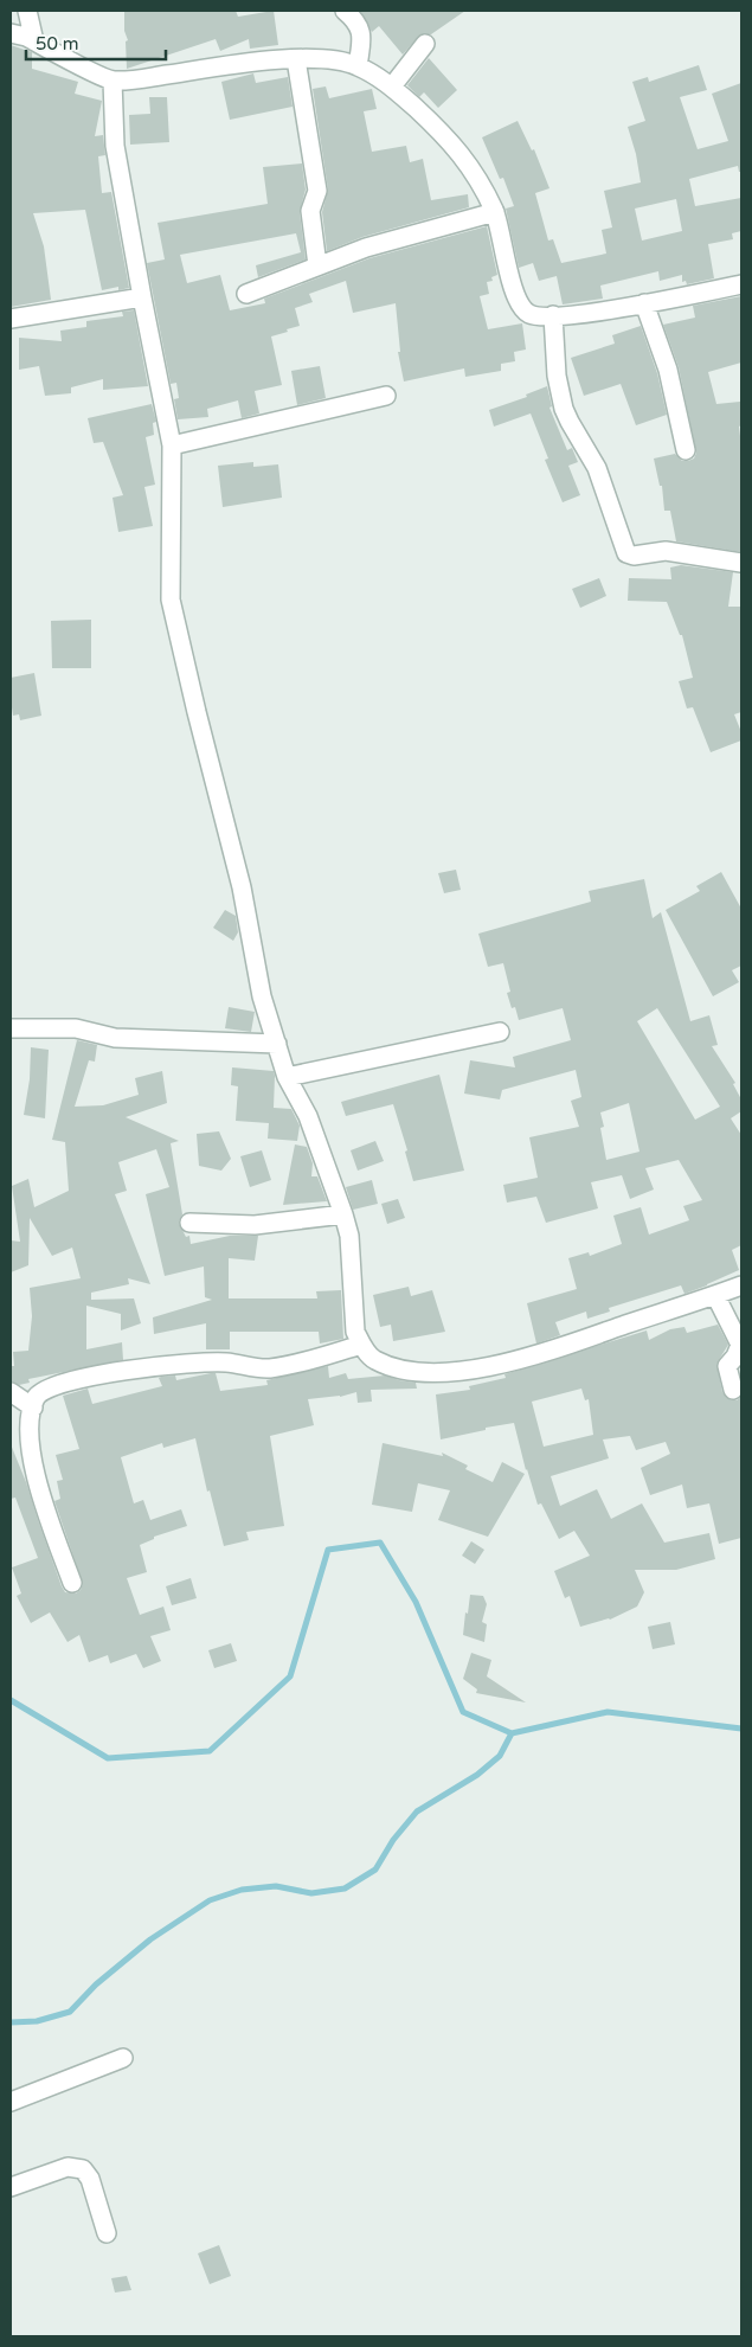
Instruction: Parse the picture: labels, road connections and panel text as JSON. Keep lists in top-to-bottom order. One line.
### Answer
{"scale_bar":"50 m"}
